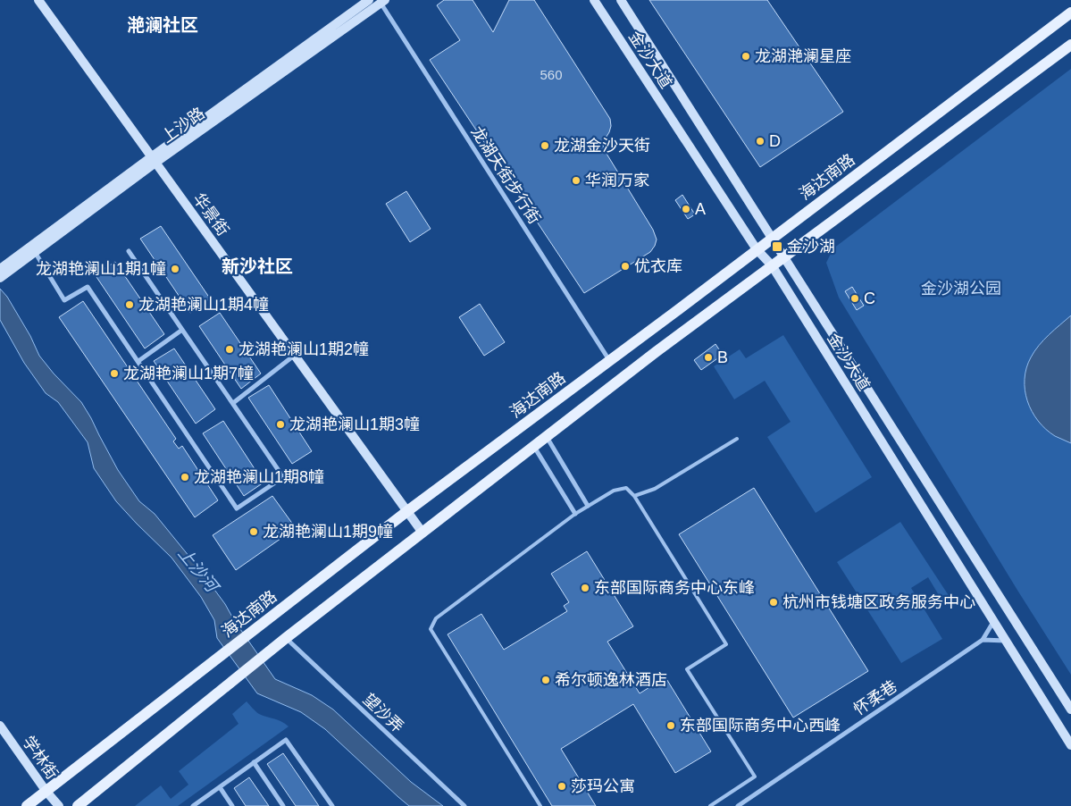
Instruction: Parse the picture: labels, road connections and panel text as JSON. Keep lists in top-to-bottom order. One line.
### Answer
{"streets":{"main road":["金沙大道","上沙路","海达南路","华景街","学林街"],"street":["龙湖天街步行街","怀柔巷","望沙弄"]},"crossings":[["金沙大道","海达南路"],["金沙大道","怀柔巷"],["上沙路","龙湖天街步行街"],["上沙路","华景街"],["龙湖天街步行街","海达南路"],["海达南路","华景街"],["海达南路","学林街"]],"districts":["滟澜社区","新沙社区"],"water":["上沙河"],"parks":["金沙湖公园"],"places":{"other":["龙湖滟澜星座","D","龙湖金沙天街","华润万家","A","优衣库","龙湖艳澜山1期1幢","C","龙湖艳澜山1期4幢","龙湖艳澜山1期2幢","B","龙湖艳澜山1期7幢","龙湖艳澜山1期3幢","龙湖艳澜山1期8幢","龙湖艳澜山1期9幢","东部国际商务中心东峰","杭州市钱塘区政务服务中心","希尔顿逸林酒店","东部国际商务中心西峰","莎玛公寓"],"transit":["金沙湖"]},"house_numbers":["560"]}
